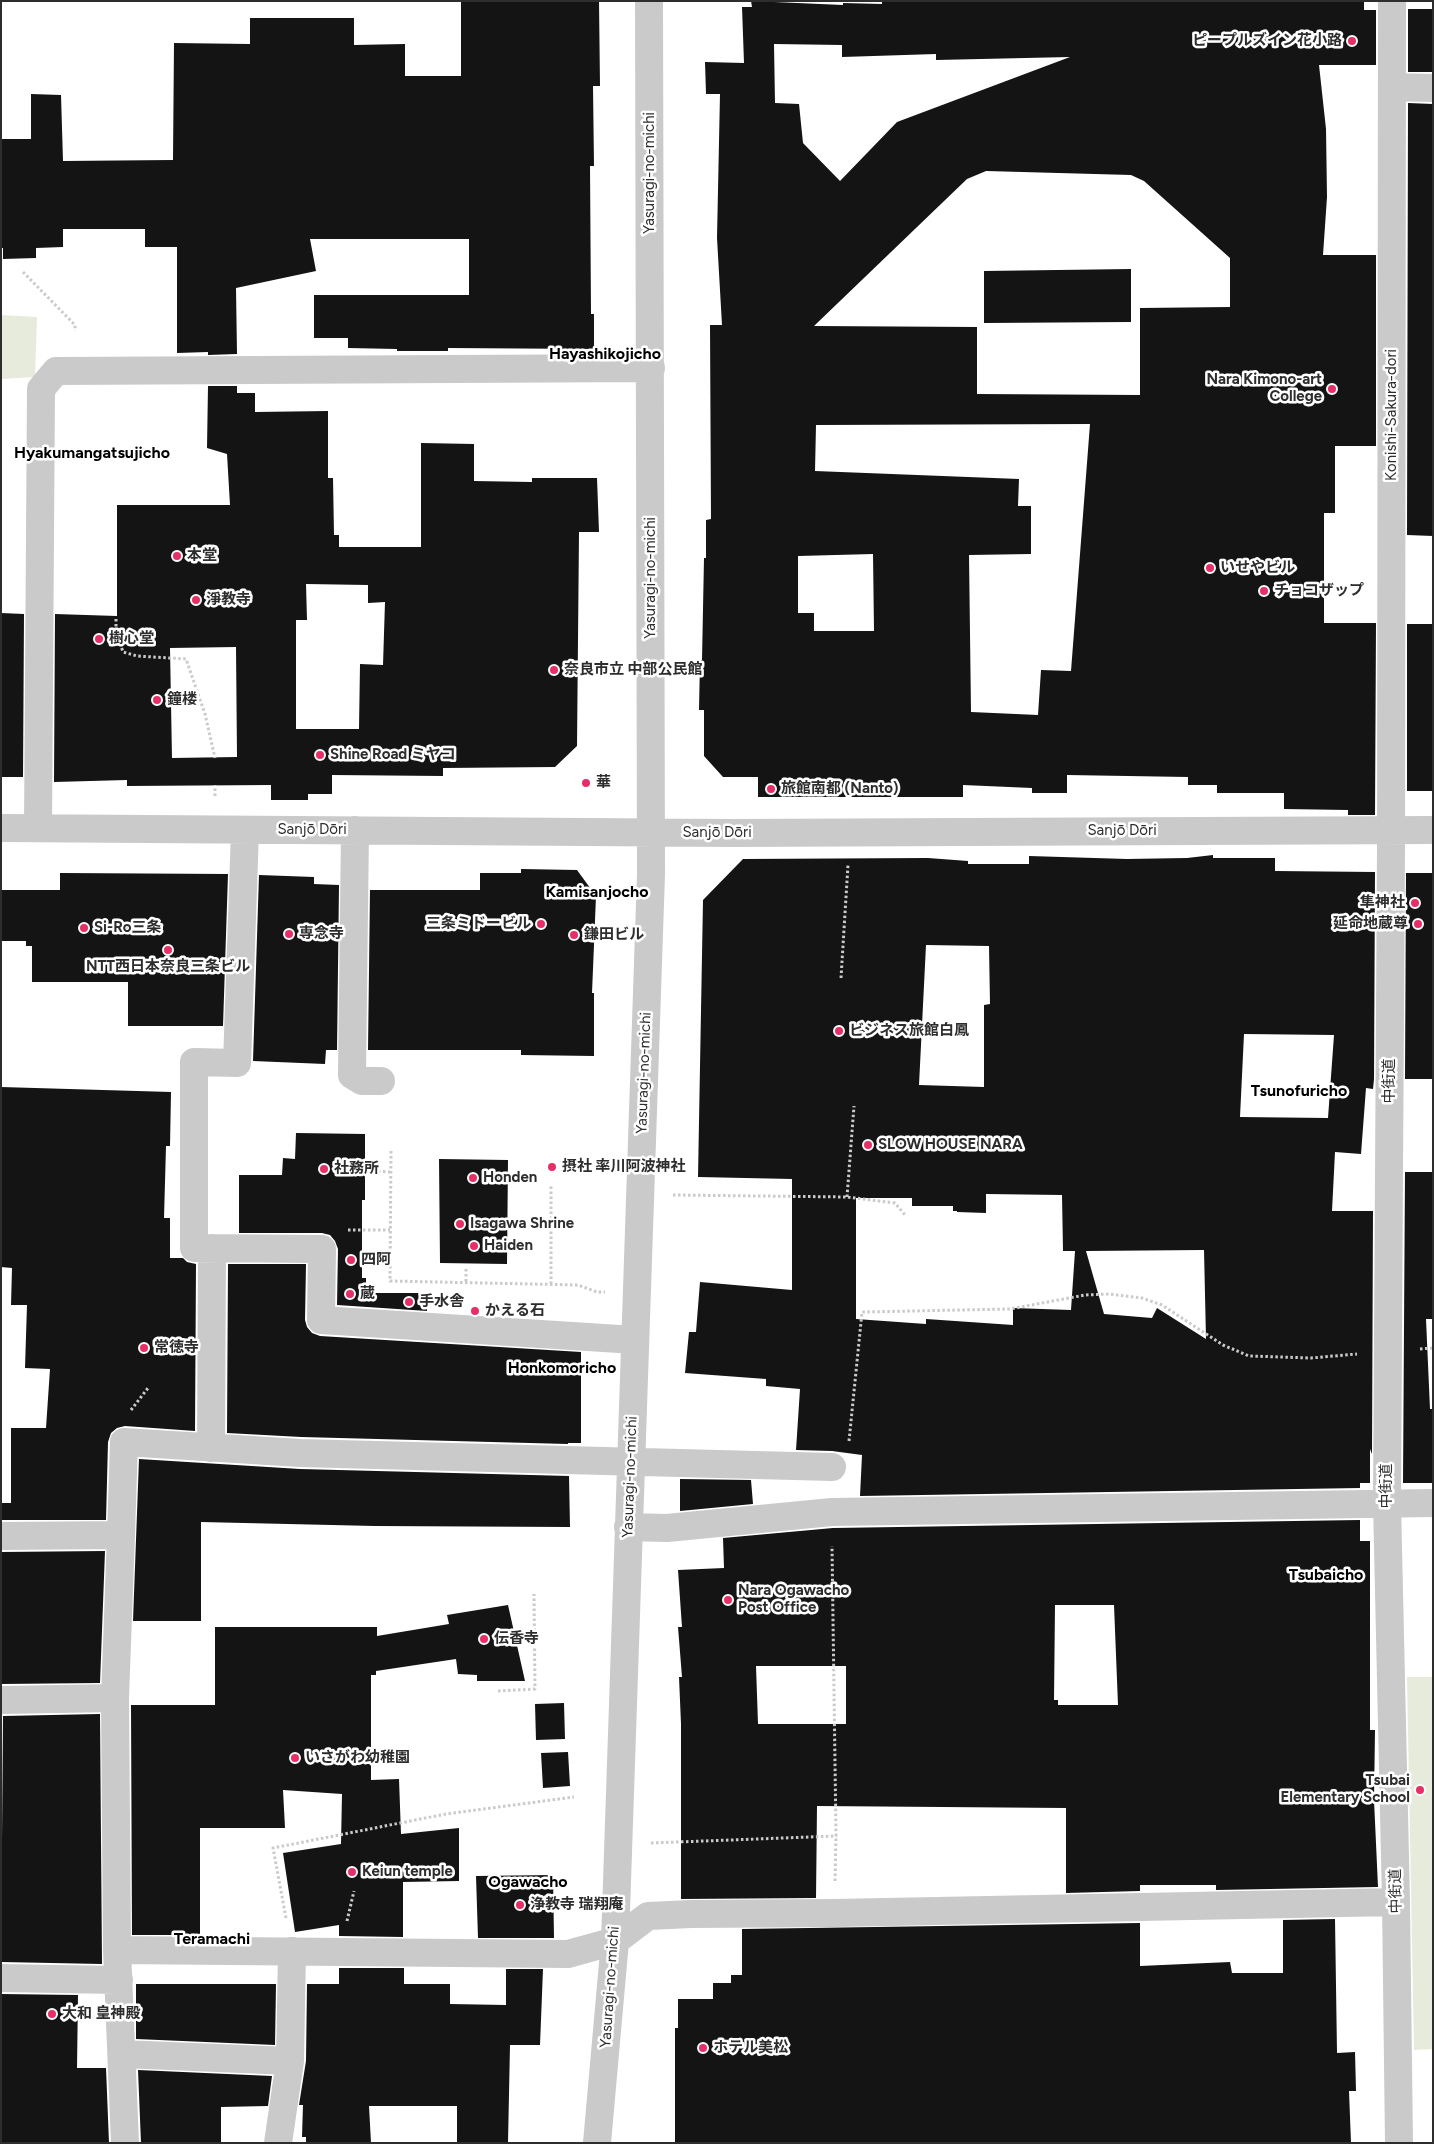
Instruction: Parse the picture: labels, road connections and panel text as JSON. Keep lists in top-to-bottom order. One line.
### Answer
{"streets":{"street":["Yasuragi-no-michi","Konishi-Sakura-dori","Sanjō Dōri","中街道"]},"crossings":[["Yasuragi-no-michi","Sanjō Dōri"],["Konishi-Sakura-dori","Sanjō Dōri"],["Konishi-Sakura-dori","中街道"],["Sanjō Dōri","中街道"]],"districts":["Hayashikojicho","Hyakumangatsujicho","Kamisanjocho","Tsunofuricho","Honkomoricho","Tsubaicho","Ogawacho","Teramachi"],"places":["ピープルズイン花小路","Nara Kimono-art College","本堂","いせやビル","チョコザップ","淨教寺","樹心堂","奈良市立 中部公民館","鐘楼","Shine Road ミヤコ","華","旅館南都 (Nanto)","隼神社","三条ミドービル","延命地蔵尊","Si-Ro三条","専念寺","鎌田ビル","NTT西日本奈良三条ビル","ビジネス旅館白鳳","SLOW HOUSE NARA","摂社 率川阿波神社","社務所","Honden","Isagawa Shrine","Haiden","四阿","蔵","手水舎","かえる石","常徳寺","Nara Ogawacho Post Office","伝香寺","いさがわ幼稚園","Tsubai Elementary School","Keiun temple","浄教寺 瑞翔庵","大和 皇神殿","ホテル美松"]}
